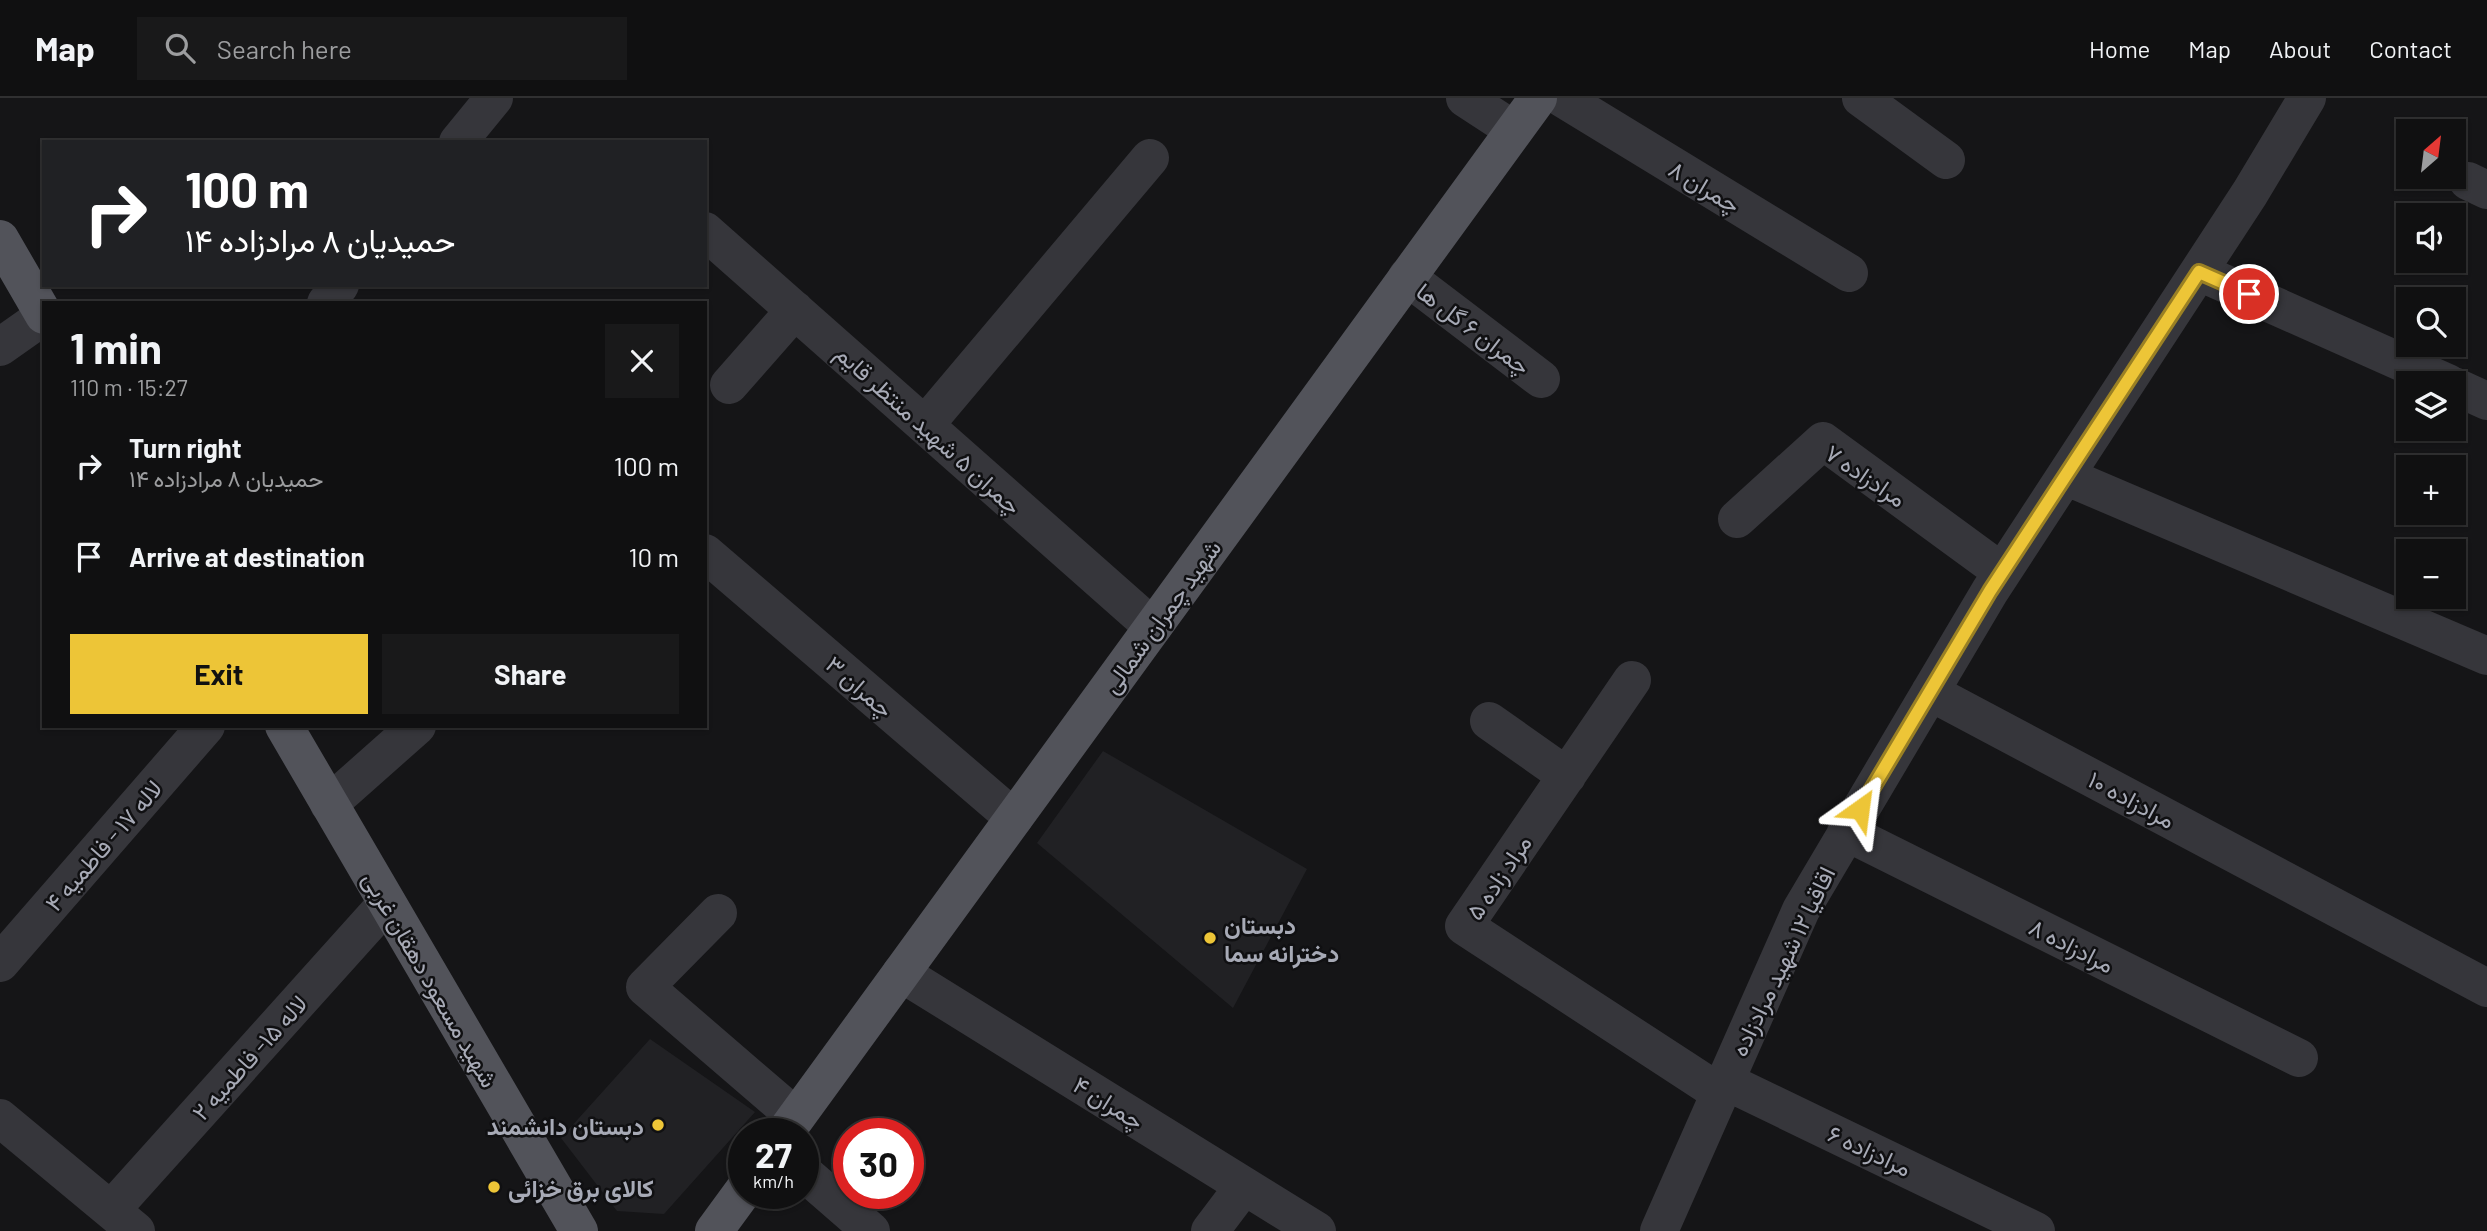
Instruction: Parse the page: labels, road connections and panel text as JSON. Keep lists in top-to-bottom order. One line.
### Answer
{"streets":{"main road":["شهید چمران شمالی","شهید مسعود دهقان غربی"],"street":["چمران ۸","چمران ۶ گل ها","چمران ۵ شهید منتظر قایم","مرادزاده ۷","چمران ۳","مرادزاده ۱۰","لاله ۱۷ - فاطمیه ۴","مراد زاده ۵","مرادزاده ۸","اقاقیا ۱۲ شهید مرادزاده","لاله ۱۵- فاطمیه ۲","چمران ۴","مرادزاده ۶"]},"crossings":[["چمران ۶ گل ها","شهید چمران شمالی"],["چمران ۵ شهید منتظر قایم","شهید چمران شمالی"],["مرادزاده ۷","اقاقیا ۱۲ شهید مرادزاده"],["شهید چمران شمالی","چمران ۳"],["شهید چمران شمالی","چمران ۴"],["مرادزاده ۱۰","اقاقیا ۱۲ شهید مرادزاده"],["مراد زاده ۵","اقاقیا ۱۲ شهید مرادزاده"],["مراد زاده ۵","مرادزاده ۶"],["مرادزاده ۸","اقاقیا ۱۲ شهید مرادزاده"],["اقاقیا ۱۲ شهید مرادزاده","مرادزاده ۶"],["شهید مسعود دهقان غربی","لاله ۱۵- فاطمیه ۲"]],"places":["دبستان دخترانه سما","دبستان دانشمند","کالای برق خزائی"],"north":"top right","page":{"header":"Map","search":"Search here","nav":["Home","Map","About","Contact"],"map_buttons":["+","−"],"turn":["100 m","حمیدیان ۸ مرادزاده ۱۴"],"heading":["1 min","110 m · 15:27"],"list":[{"name":"Turn right","note":"حمیدیان ۸ مرادزاده ۱۴","value":"100 m"},{"name":"Arrive at destination","value":"10 m"}],"buttons":["Exit","Share"],"speed":"27 km/h","limit":"30"}}
